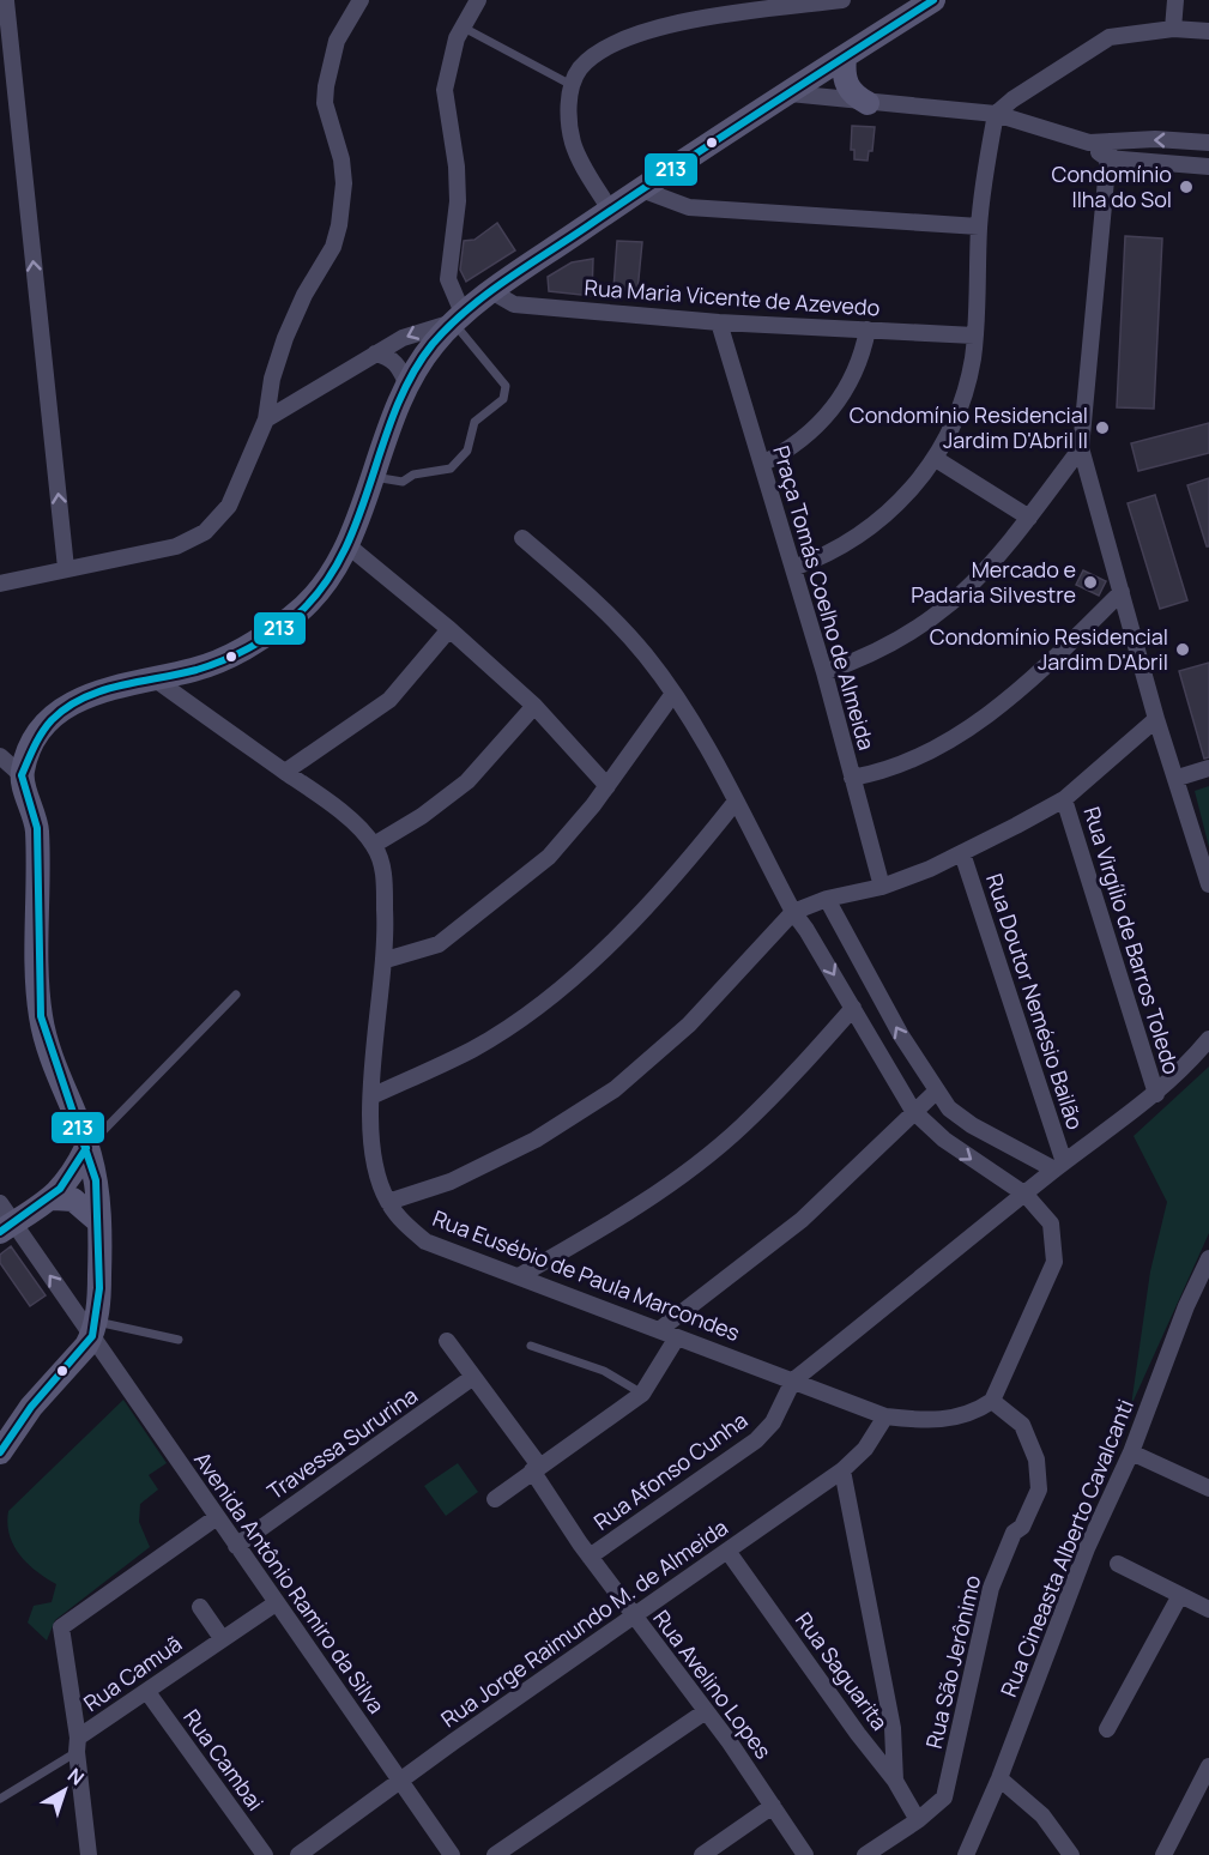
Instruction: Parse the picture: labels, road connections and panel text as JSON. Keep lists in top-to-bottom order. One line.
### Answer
{"streets":{"street":["Rua Maria Vicente de Azevedo","Praça Tomás Coelho de Almeida","Rua Virgílio de Barros Toledo","Rua Doutor Nemésio Bailão","Rua Eusébio de Paula Marcondes","Travessa Sururina","Rua Afonso Cunha","Rua Cineasta Alberto Cavalcanti","Avenida Antônio Ramiro da Silva","Rua Jorge Raimundo M. de Almeida","Rua São Jerônimo","Rua Saguarita","Rua Camuã","Rua Avelino Lopes","Rua Cambai"]},"crossings":[["Rua Maria Vicente de Azevedo","Praça Tomás Coelho de Almeida"],["Rua Eusébio de Paula Marcondes","Rua Afonso Cunha"],["Rua Eusébio de Paula Marcondes","Rua Jorge Raimundo M. de Almeida"],["Rua Eusébio de Paula Marcondes","Rua São Jerônimo"],["Travessa Sururina","Avenida Antônio Ramiro da Silva"],["Travessa Sururina","Rua Avelino Lopes"],["Rua Afonso Cunha","Rua Avelino Lopes"],["Avenida Antônio Ramiro da Silva","Rua Jorge Raimundo M. de Almeida"],["Avenida Antônio Ramiro da Silva","Rua Camuã"],["Rua Jorge Raimundo M. de Almeida","Rua Saguarita"],["Rua Jorge Raimundo M. de Almeida","Rua Avelino Lopes"],["Rua São Jerônimo","Rua Saguarita"],["Rua Camuã","Rua Cambai"]],"places":["Condomínio Ilha do Sol","Condomínio Residencial Jardim D'Abril II","Mercado e Padaria Silvestre","Condomínio Residencial Jardim D'Abril"],"lines":["transit line 213"],"north":"top right"}
